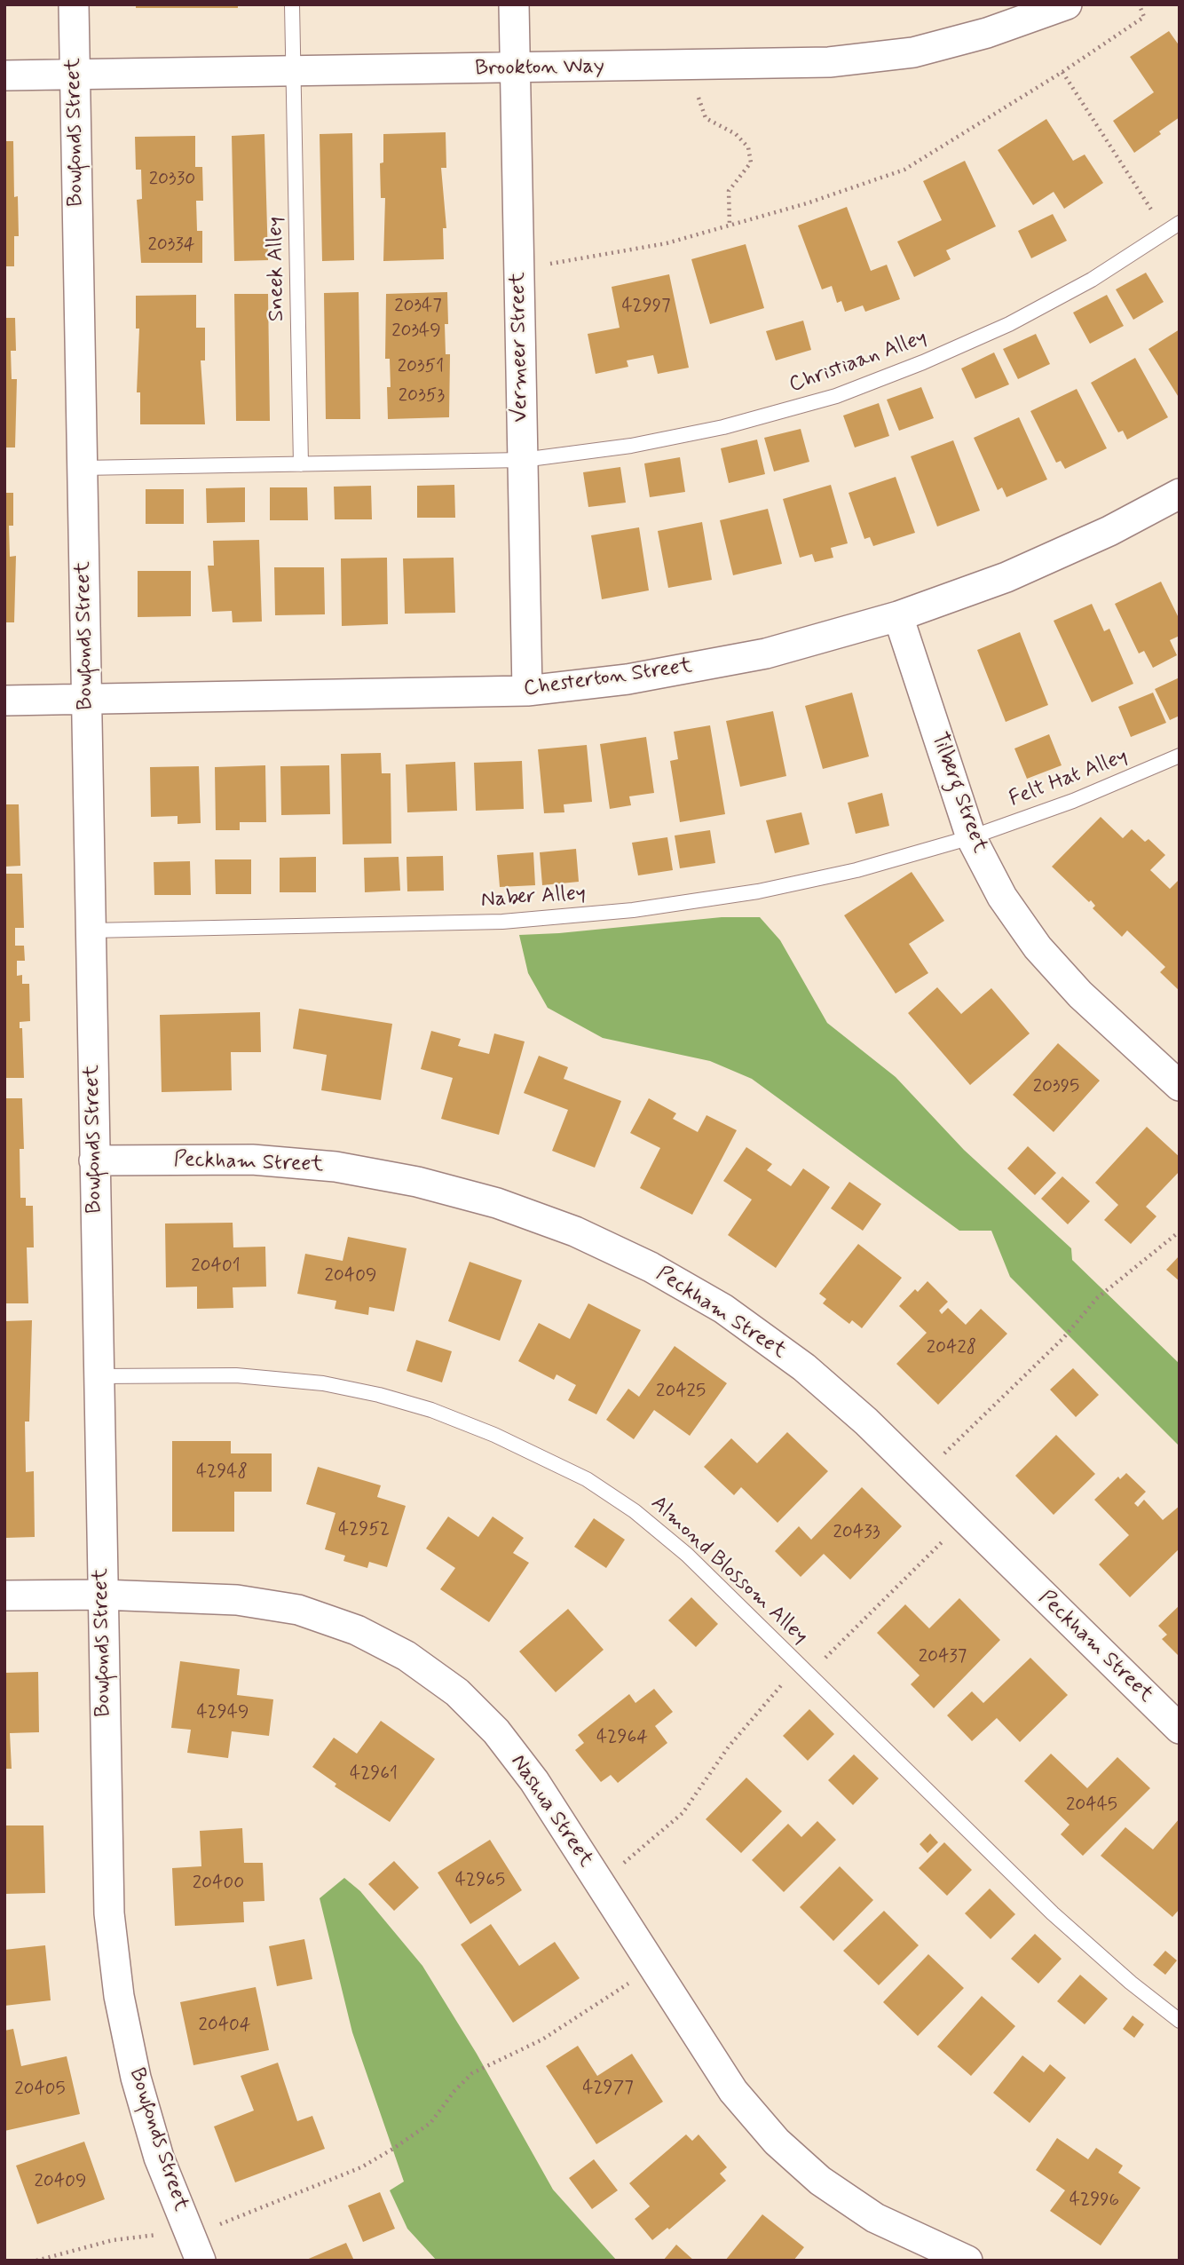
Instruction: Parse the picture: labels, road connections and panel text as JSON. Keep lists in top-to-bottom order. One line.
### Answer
{"streets":{"street":["Brookton Way","Bowfonds Street","Vermeer Street","Chesterton Street","Tilberg Street","Peckham Street","Nashua Street"],"lane":["Sneek Alley","Christiaan Alley","Felt Hat Alley","Naber Alley","Almond Blossom Alley"]},"crossings":[["Brookton Way","Bowfonds Street"],["Brookton Way","Sneek Alley"],["Brookton Way","Vermeer Street"],["Bowfonds Street","Chesterton Street"],["Bowfonds Street","Naber Alley"],["Bowfonds Street","Peckham Street"],["Bowfonds Street","Almond Blossom Alley"],["Bowfonds Street","Nashua Street"],["Vermeer Street","Christiaan Alley"],["Vermeer Street","Chesterton Street"],["Chesterton Street","Tilberg Street"],["Felt Hat Alley","Tilberg Street"],["Felt Hat Alley","Naber Alley"],["Tilberg Street","Naber Alley"]],"house_numbers":["20330","20334","20347","42997","20349","20351","20353","20395","20401","20409","20428","20425","42948","42952","20433","20437","42949","42964","42961","20445","42965","20400","20404","42977","20405","20409","42996"]}
